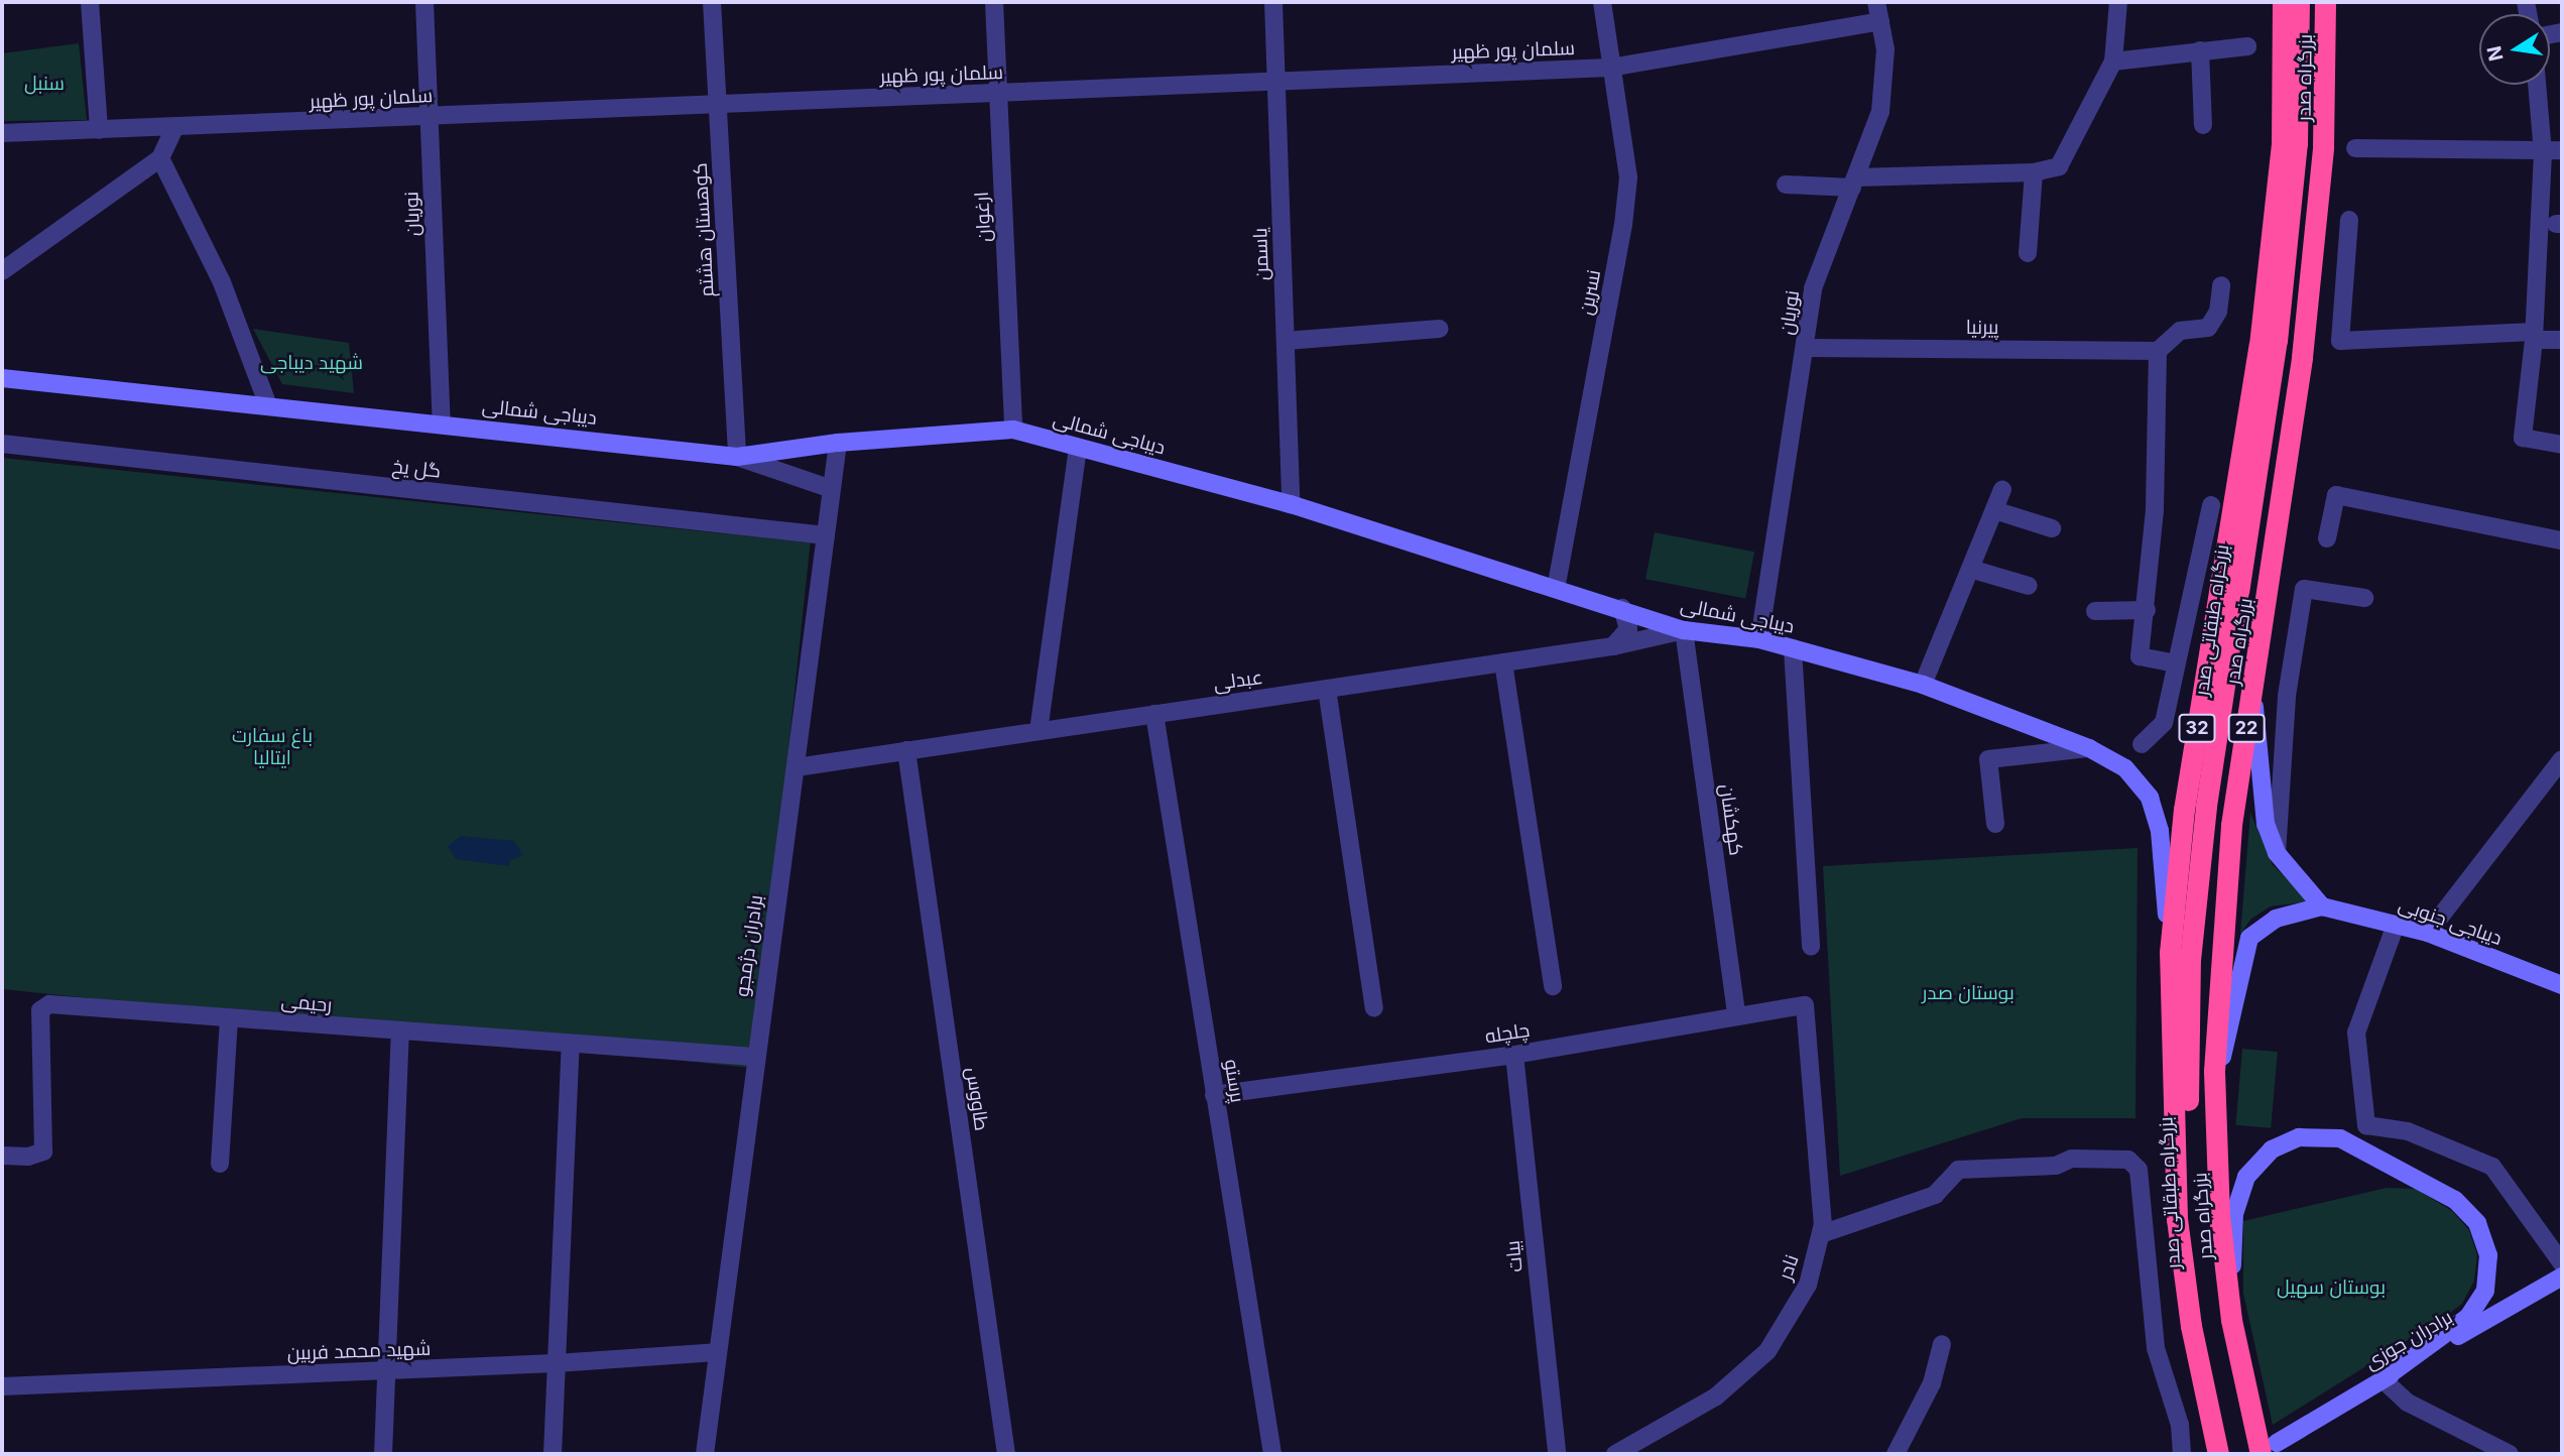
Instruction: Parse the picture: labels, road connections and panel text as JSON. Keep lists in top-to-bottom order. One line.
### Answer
{"streets":{"highway":["بزرگراه صدر","بزرگراه طبقاتی صدر","32","22"],"main road":["دیباجی شمالی","دیباجی جنوبی","برادران جوزی"],"street":["سلمان پور ظهیر","نوریان","ارغوان","کوهستان هشتم","یاسمن","نسرین","پیرنیا","گل یخ","عبدلی","کهکشان","برادران دژمجو","رحیمی","چلچله","پرستو","طاووس","بیات","نادر","شهید محمد فربین"]},"crossings":[["سلمان پور ظهیر","نوریان"],["سلمان پور ظهیر","ارغوان"],["سلمان پور ظهیر","کوهستان هشتم"],["سلمان پور ظهیر","یاسمن"],["سلمان پور ظهیر","نسرین"],["بزرگراه صدر","دیباجی شمالی"],["بزرگراه صدر","22"],["بزرگراه صدر","دیباجی جنوبی"],["بزرگراه صدر","برادران جوزی"],["نوریان","پیرنیا"],["نوریان","دیباجی شمالی"],["ارغوان","دیباجی شمالی"],["کوهستان هشتم","دیباجی شمالی"],["یاسمن","دیباجی شمالی"],["نسرین","دیباجی شمالی"],["دیباجی شمالی","عبدلی"],["دیباجی شمالی","کهکشان"],["دیباجی شمالی","برادران دژمجو"],["گل یخ","برادران دژمجو"],["عبدلی","کهکشان"],["عبدلی","برادران دژمجو"],["عبدلی","پرستو"],["عبدلی","طاووس"],["22","برادران جوزی"],["کهکشان","چلچله"],["برادران دژمجو","رحیمی"],["برادران دژمجو","شهید محمد فربین"],["چلچله","پرستو"],["چلچله","بیات"],["چلچله","نادر"]],"parks":["سنبل","شهید دیباجی","باغ سفارت ایتالیا","بوستان صدر","بوستان سهیل"],"north":"left"}
